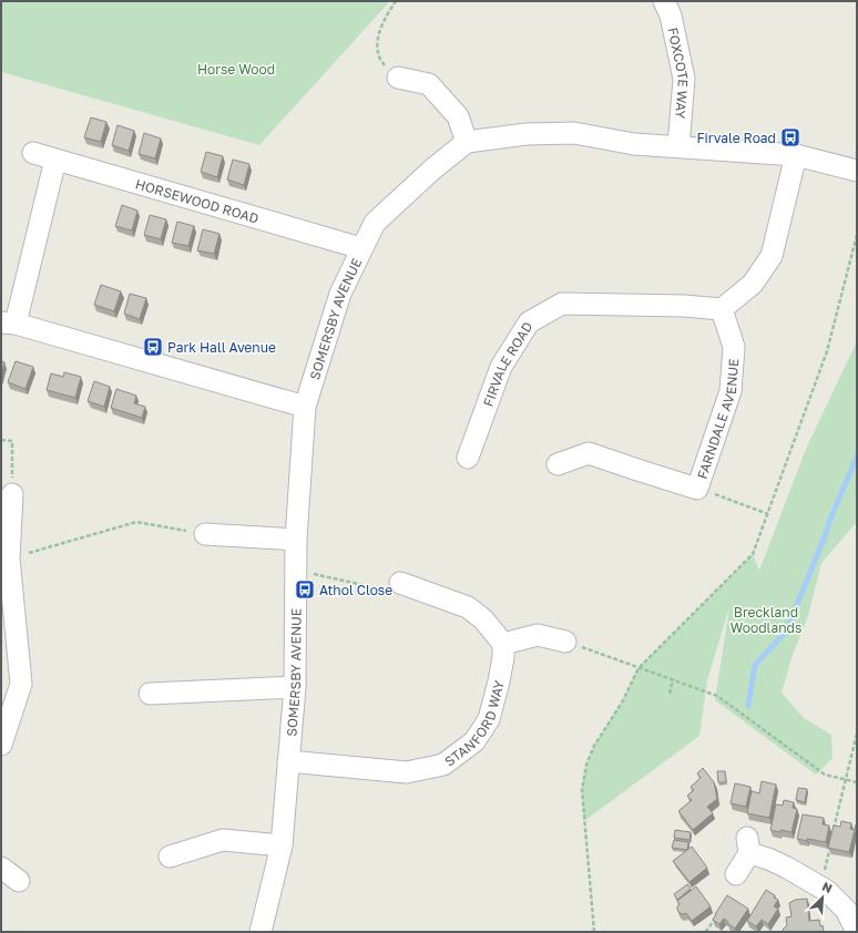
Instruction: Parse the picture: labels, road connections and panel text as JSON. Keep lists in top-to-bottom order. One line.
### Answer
{"streets":{"street":["FOXCOTE WAY","HORSEWOOD ROAD","SOMERSBY AVENUE","FIRVALE ROAD","FARNDALE AVENUE","STANFORD WAY"]},"crossings":[["HORSEWOOD ROAD","SOMERSBY AVENUE"],["SOMERSBY AVENUE","STANFORD WAY"],["FIRVALE ROAD","FARNDALE AVENUE"]],"parks":["Horse Wood","Breckland Woodlands"],"places":{"bus stop":["Firvale Road","Park Hall Avenue","Athol Close"]},"north":"top right"}
